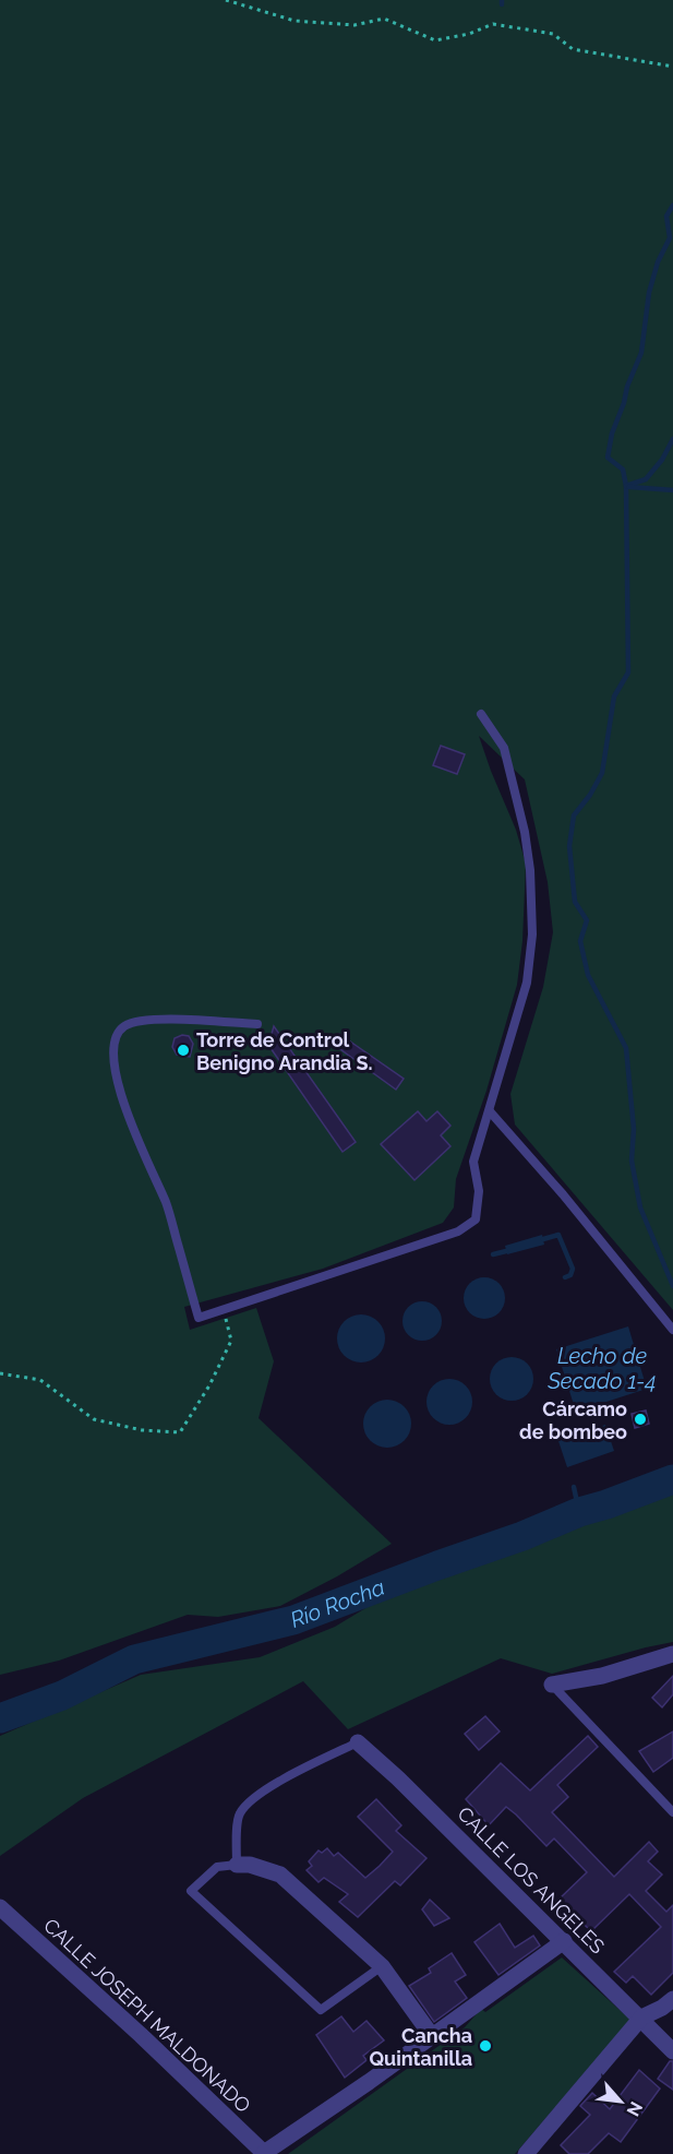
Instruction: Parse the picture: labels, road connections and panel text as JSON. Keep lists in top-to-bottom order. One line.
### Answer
{"streets":{"street":["CALLE LOS ANGELES","CALLE JOSEPH MALDONADO"]},"water":["Lecho de Secado 1-4","Río Rocha"],"places":["Torre de Control Benigno Arandia S.","Cárcamo de bombeo","Cancha Quintanilla"],"north":"bottom right"}
